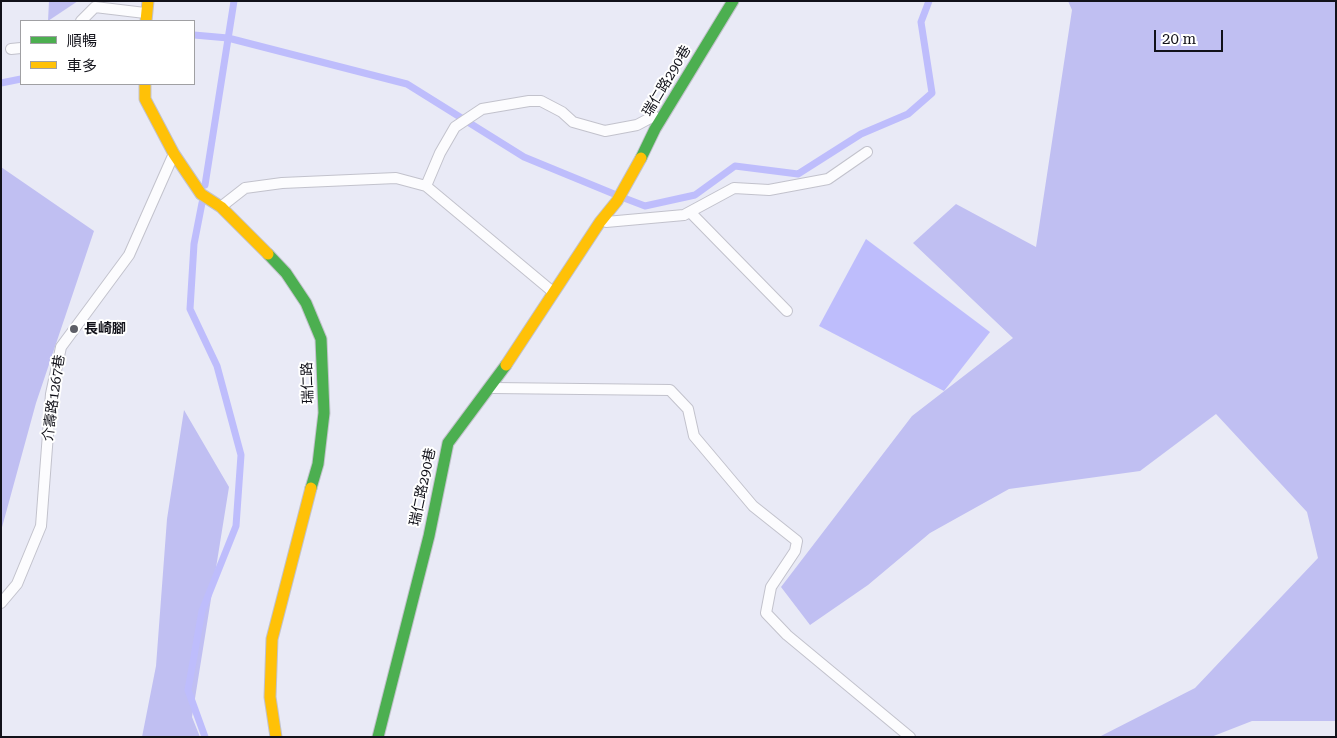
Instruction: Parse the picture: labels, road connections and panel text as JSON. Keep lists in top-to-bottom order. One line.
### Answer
{"streets":{"street":["瑞仁路290巷","瑞仁路"],"lane":["介壽路1267巷"]},"crossings":[["瑞仁路","介壽路1267巷"]],"places":["長崎腳"],"legend":["順暢","車多"],"scale_bar":"20 m"}
